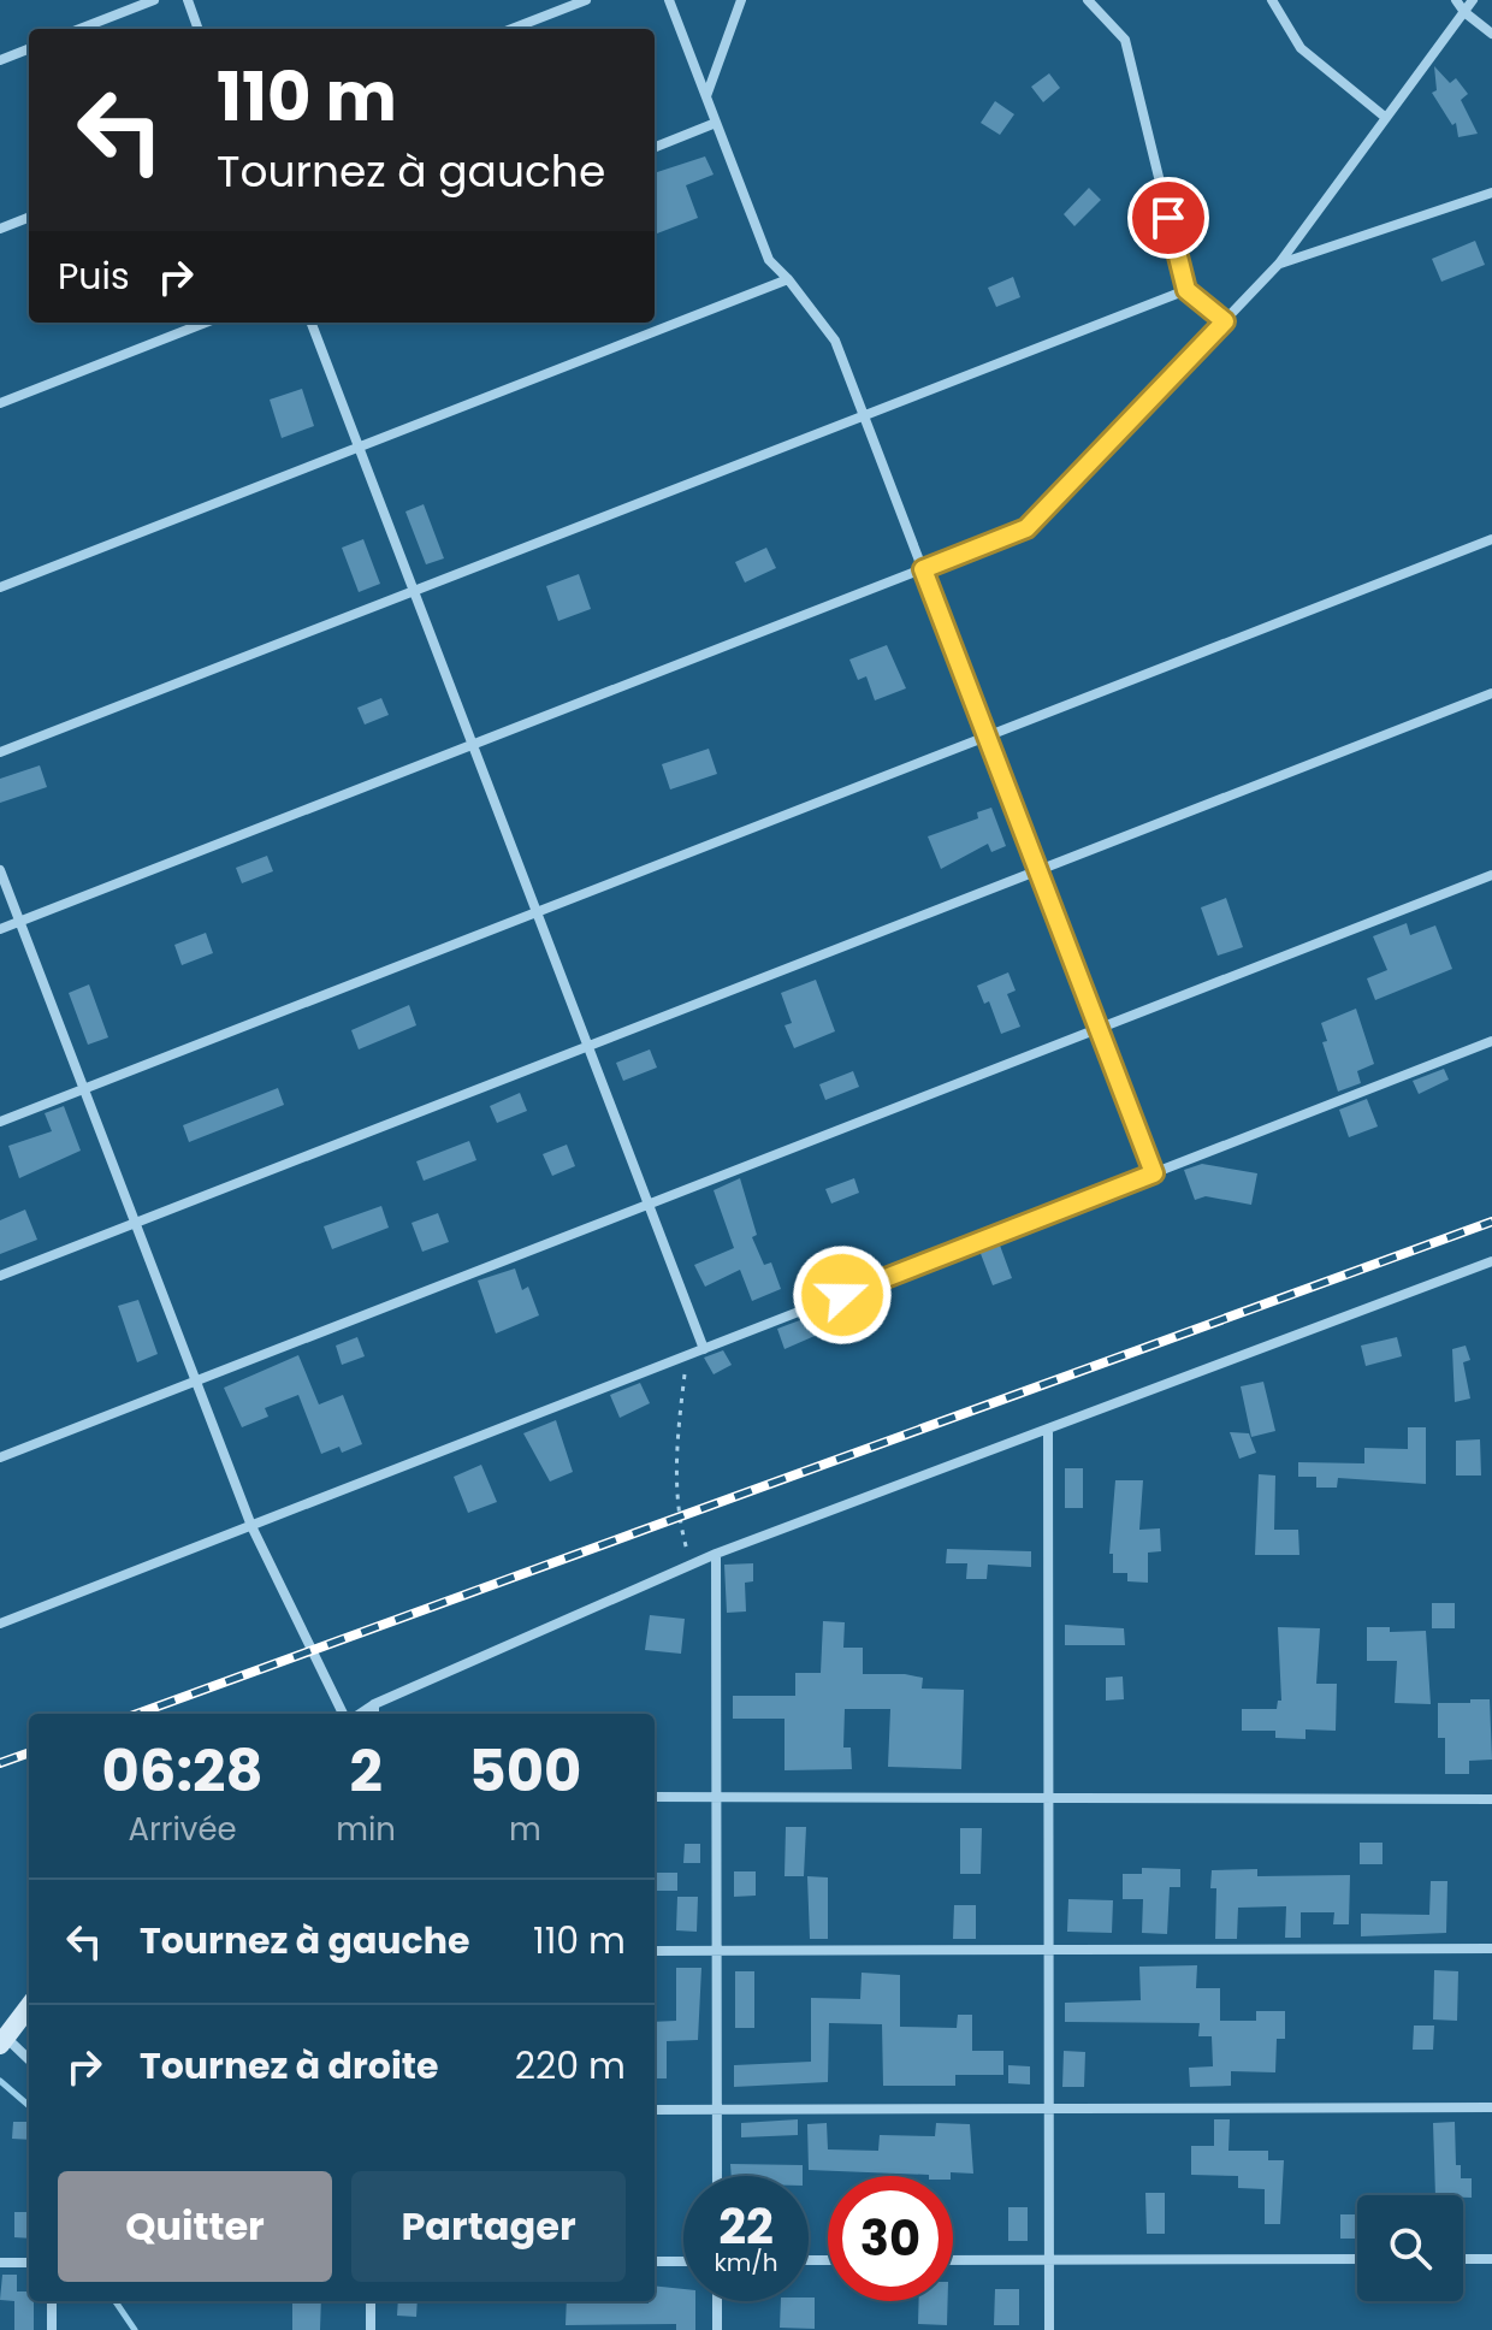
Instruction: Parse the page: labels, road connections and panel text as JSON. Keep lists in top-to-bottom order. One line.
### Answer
{"page":{"turn":["110 m","Tournez à gauche"],"then":"Puis","eta":["06:28","Arrivée","2","min","500","m"],"list":[{"name":"Tournez à gauche","value":"110 m"},{"name":"Tournez à droite","value":"220 m"}],"buttons":["Quitter","Partager"],"speed":"22 km/h","limit":"30"}}
